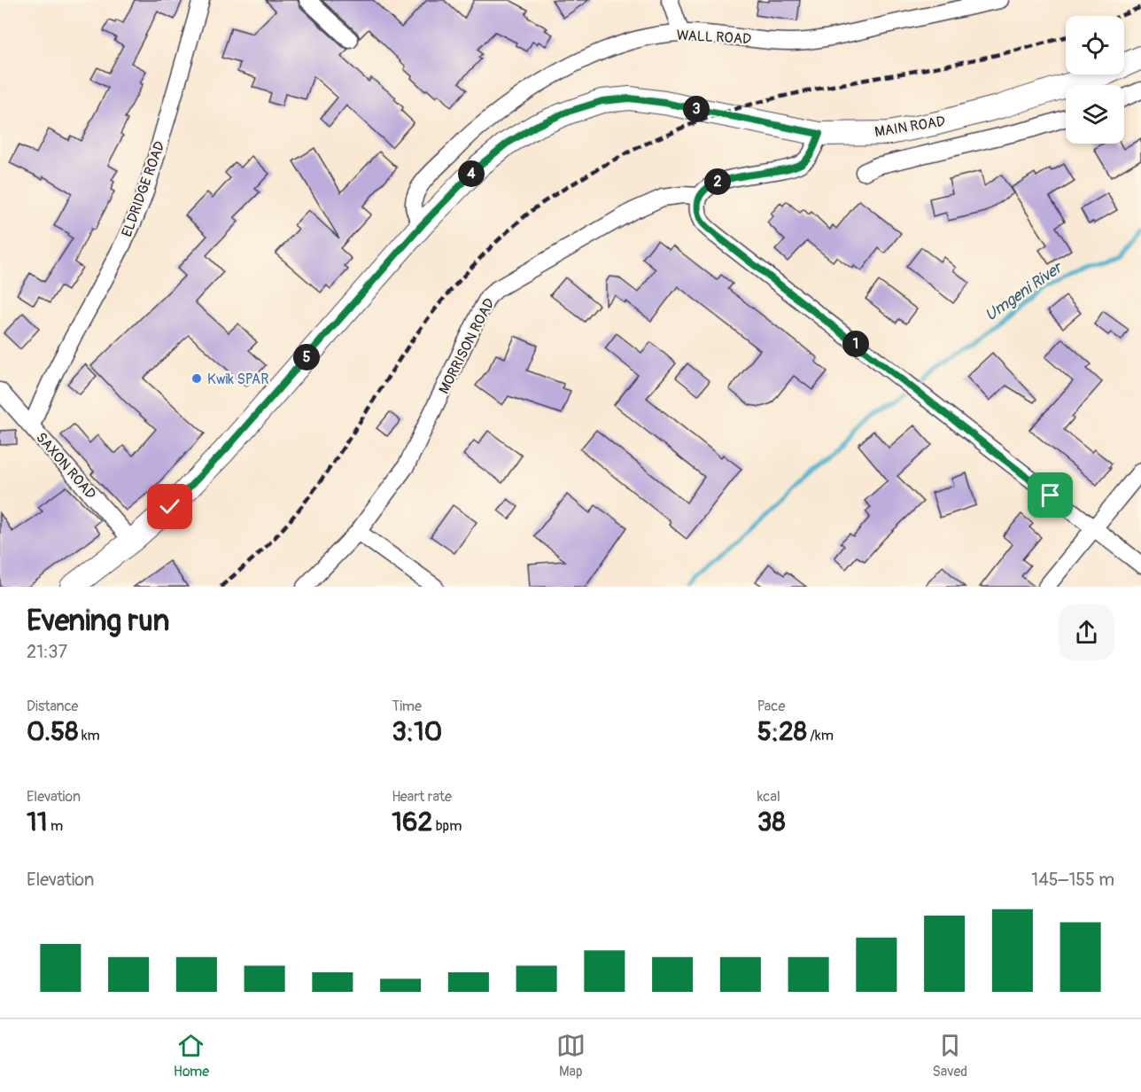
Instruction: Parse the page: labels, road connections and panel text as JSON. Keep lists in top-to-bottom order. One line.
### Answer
{"streets":{"main road":["MAIN ROAD"],"street":["WALL ROAD","ELDRIDGE ROAD","MORRISON ROAD","SAXON ROAD"]},"crossings":[["WALL ROAD","MAIN ROAD"],["MAIN ROAD","SAXON ROAD"],["ELDRIDGE ROAD","SAXON ROAD"]],"water":["Umgeni River"],"places":["Kwik SPAR"],"page":{"pins":["3","4","2","1","5"],"heading":["Evening run","21:37"],"stats":[["Distance","0.58 km"],["Time","3:10"],["Pace","5:28 /km"],["Elevation","11 m"],["Heart rate","162 bpm"],["kcal","38"]],"chart":["Elevation","145–155 m"],"tabs":["Home","Map","Saved"]}}
